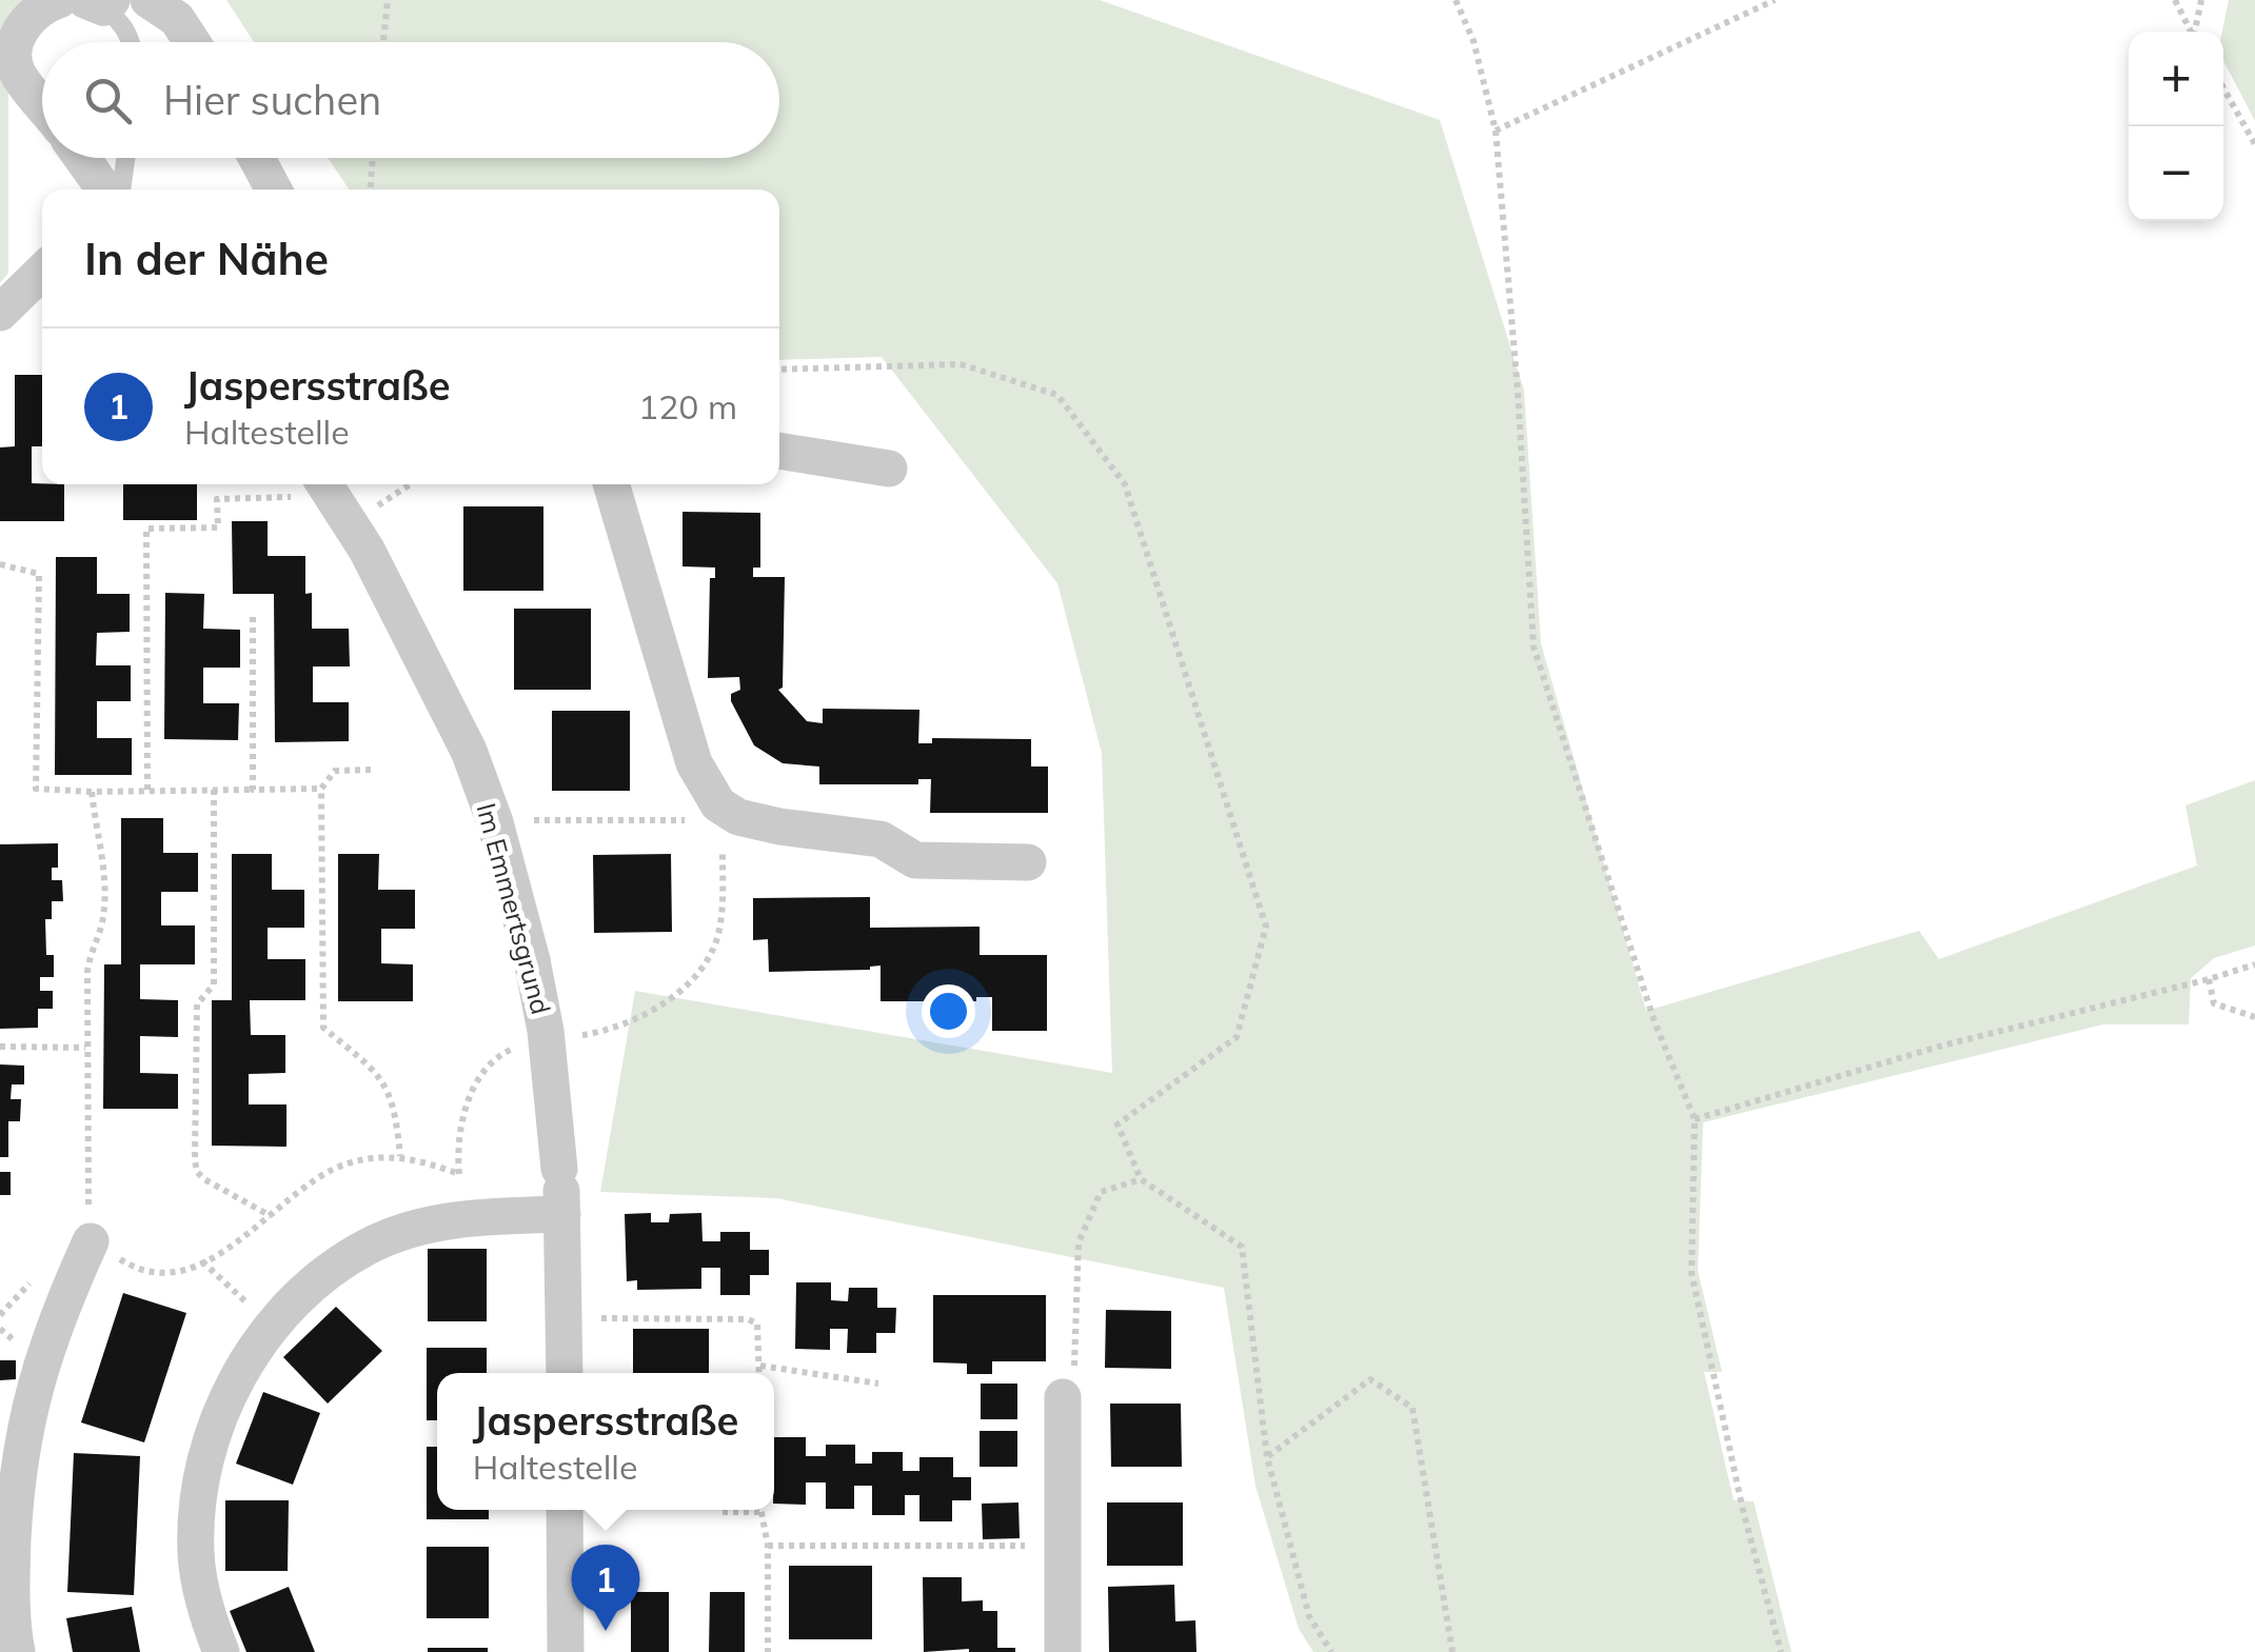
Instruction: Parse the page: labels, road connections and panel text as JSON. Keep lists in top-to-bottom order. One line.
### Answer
{"streets":{"street":["Im Emmertsgrund"]},"page":{"map_buttons":["+","−"],"search":"Hier suchen","heading":"In der Nähe","list":[{"mark":"1","name":"Jaspersstraße","note":"Haltestelle","value":"120 m"}],"popup":["Jaspersstraße","Haltestelle"],"pins":"1"}}
